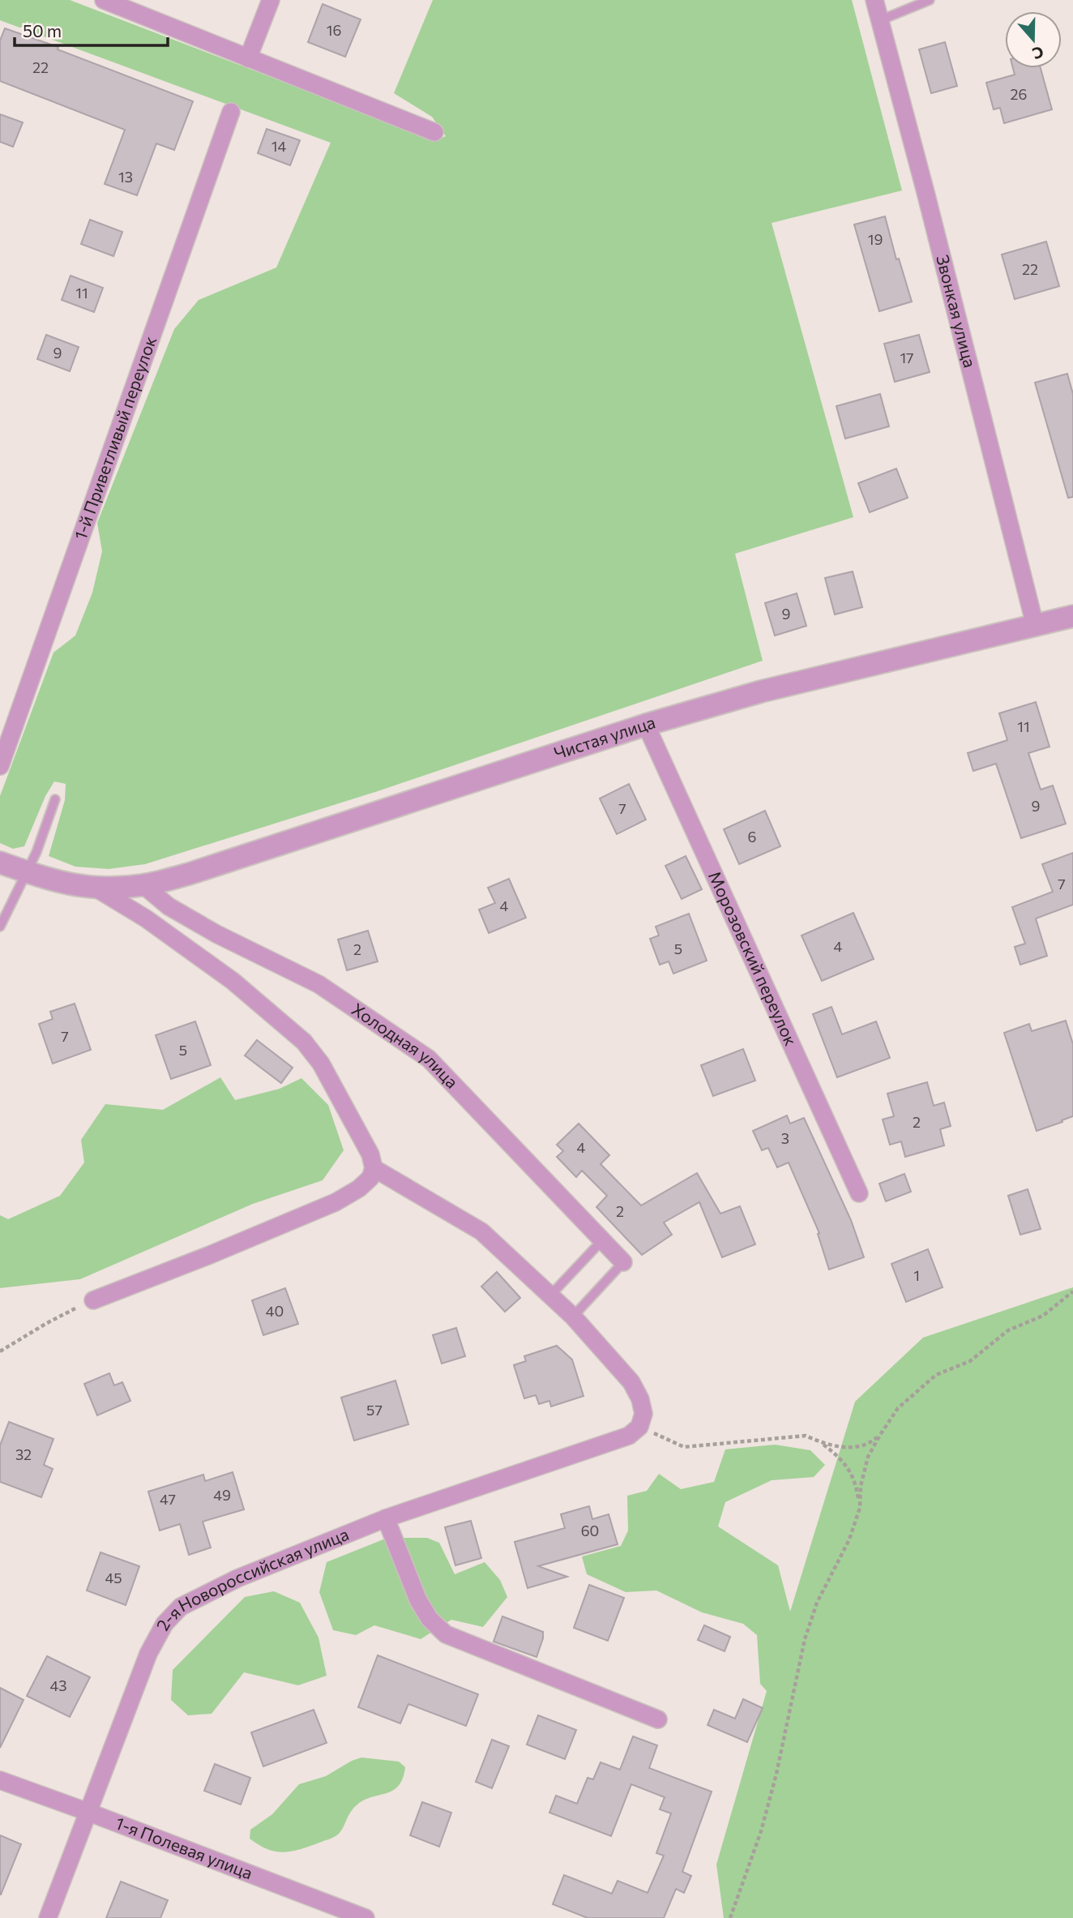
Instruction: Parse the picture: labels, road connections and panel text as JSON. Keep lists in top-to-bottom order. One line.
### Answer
{"streets":{"street":["Звонкая улица","1-й Приветливый переулок","Чистая улица","Морозовский переулок","Холодная улица","2-я Новороссийская улица","1-я Полевая улица"]},"crossings":[["Звонкая улица","Чистая улица"],["Чистая улица","Морозовский переулок"],["Чистая улица","Холодная улица"],["2-я Новороссийская улица","1-я Полевая улица"]],"house_numbers":["16","22","26","14","13","19","22","11","9","17","9","11","9","7","6","7","4","4","5","2","7","5","2","3","4","2","1","40","57","32","49","47","60","45","43"],"scale_bar":"50 m","north":"bottom"}
